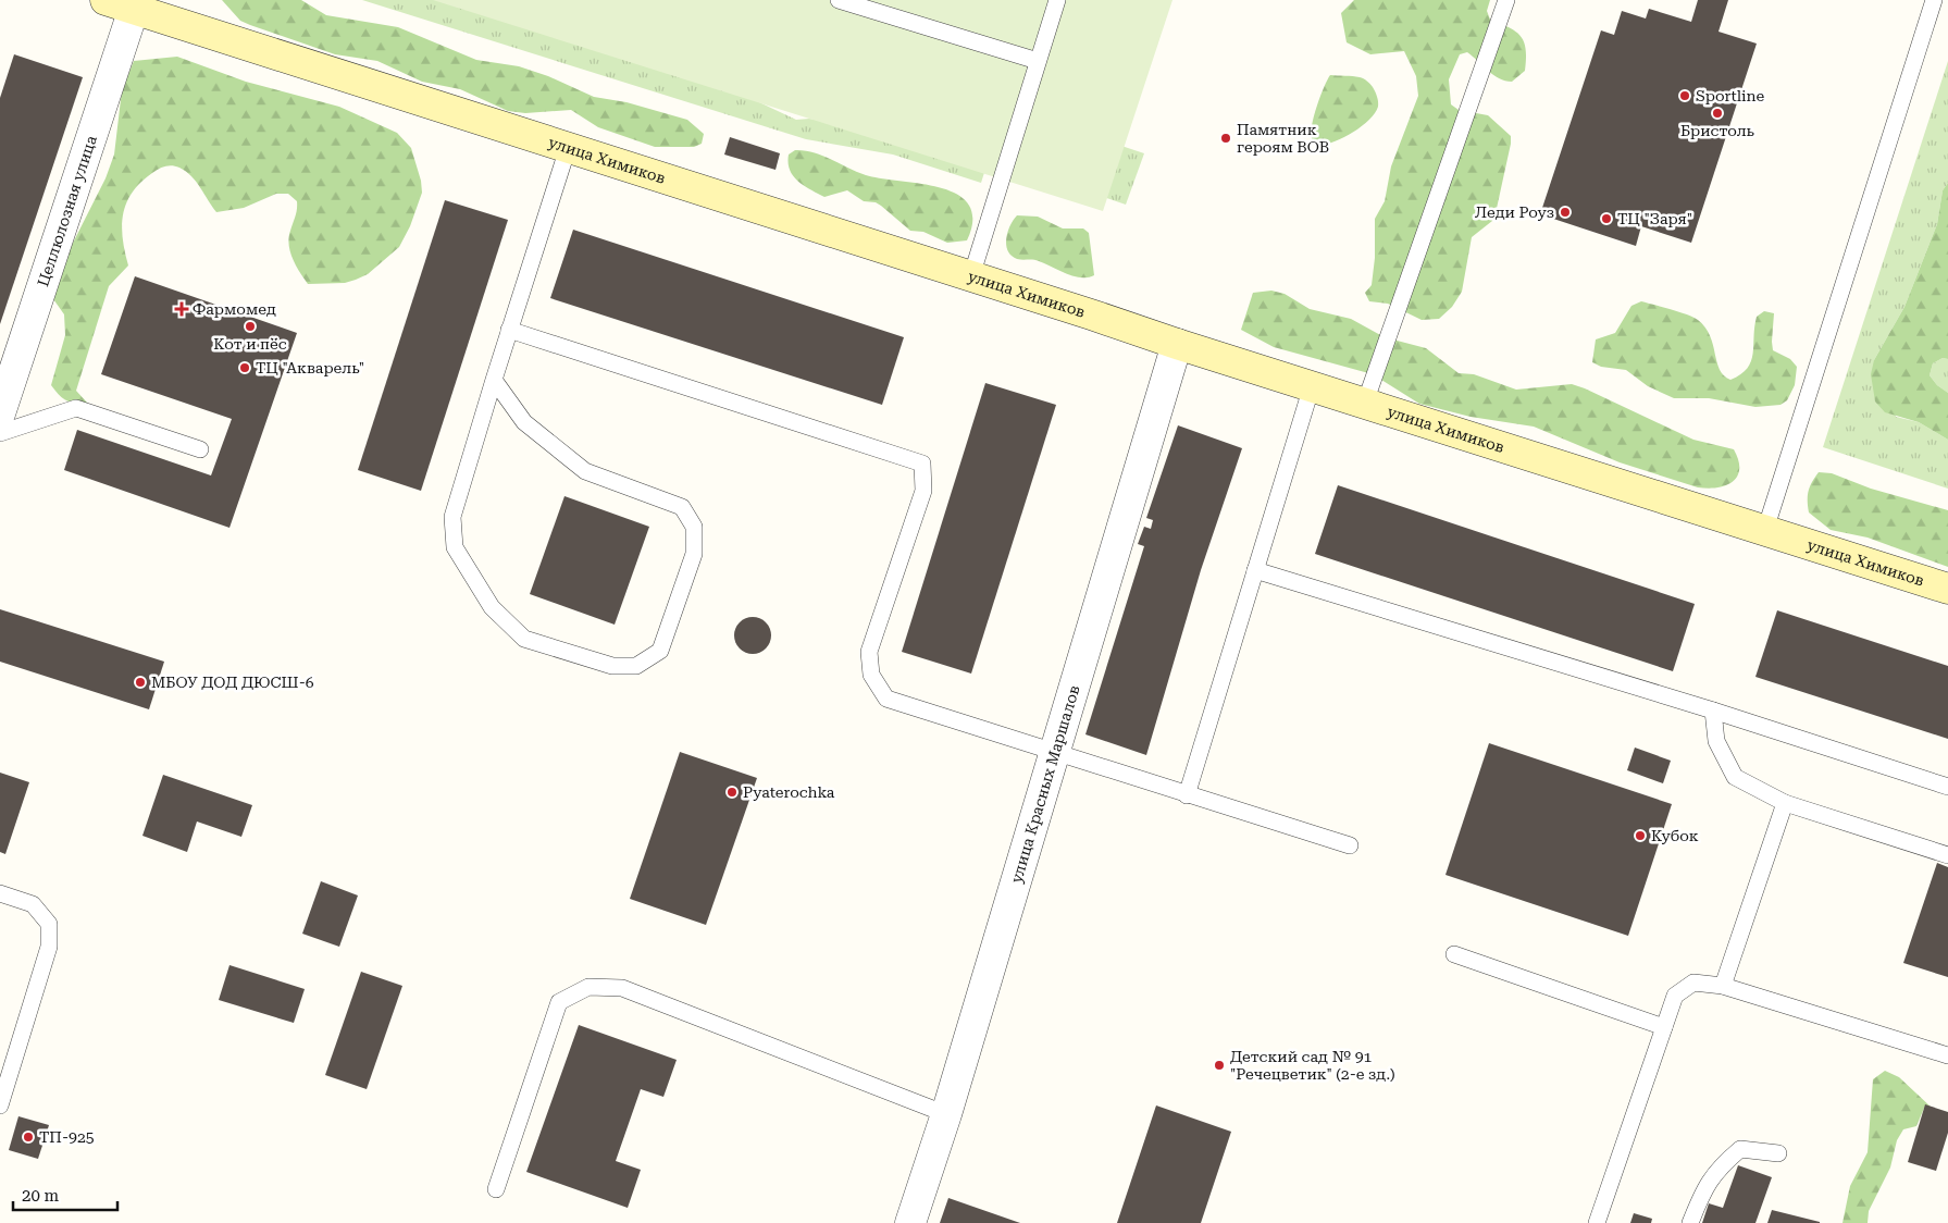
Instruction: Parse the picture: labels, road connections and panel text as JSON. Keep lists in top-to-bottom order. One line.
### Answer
{"streets":{"street":["улица Химиков","Целлюлозная улица","улица Красных Маршалов"]},"crossings":[["улица Химиков","Целлюлозная улица"],["улица Химиков","улица Красных Маршалов"]],"places":{"other":["Sportline","Бристоль","Памятник героям ВОВ","Леди Роуз","ТЦ \"Заря\"","Кот и пёс","ТЦ \"Акварель\"","МБОУ ДОД ДЮСШ-6","Pyaterochka","Кубок","Детский сад № 91 \"Речецветик\" (2-е зд.)","ТП-925"],"health":["Фармомед"]},"scale_bar":"20 m"}
